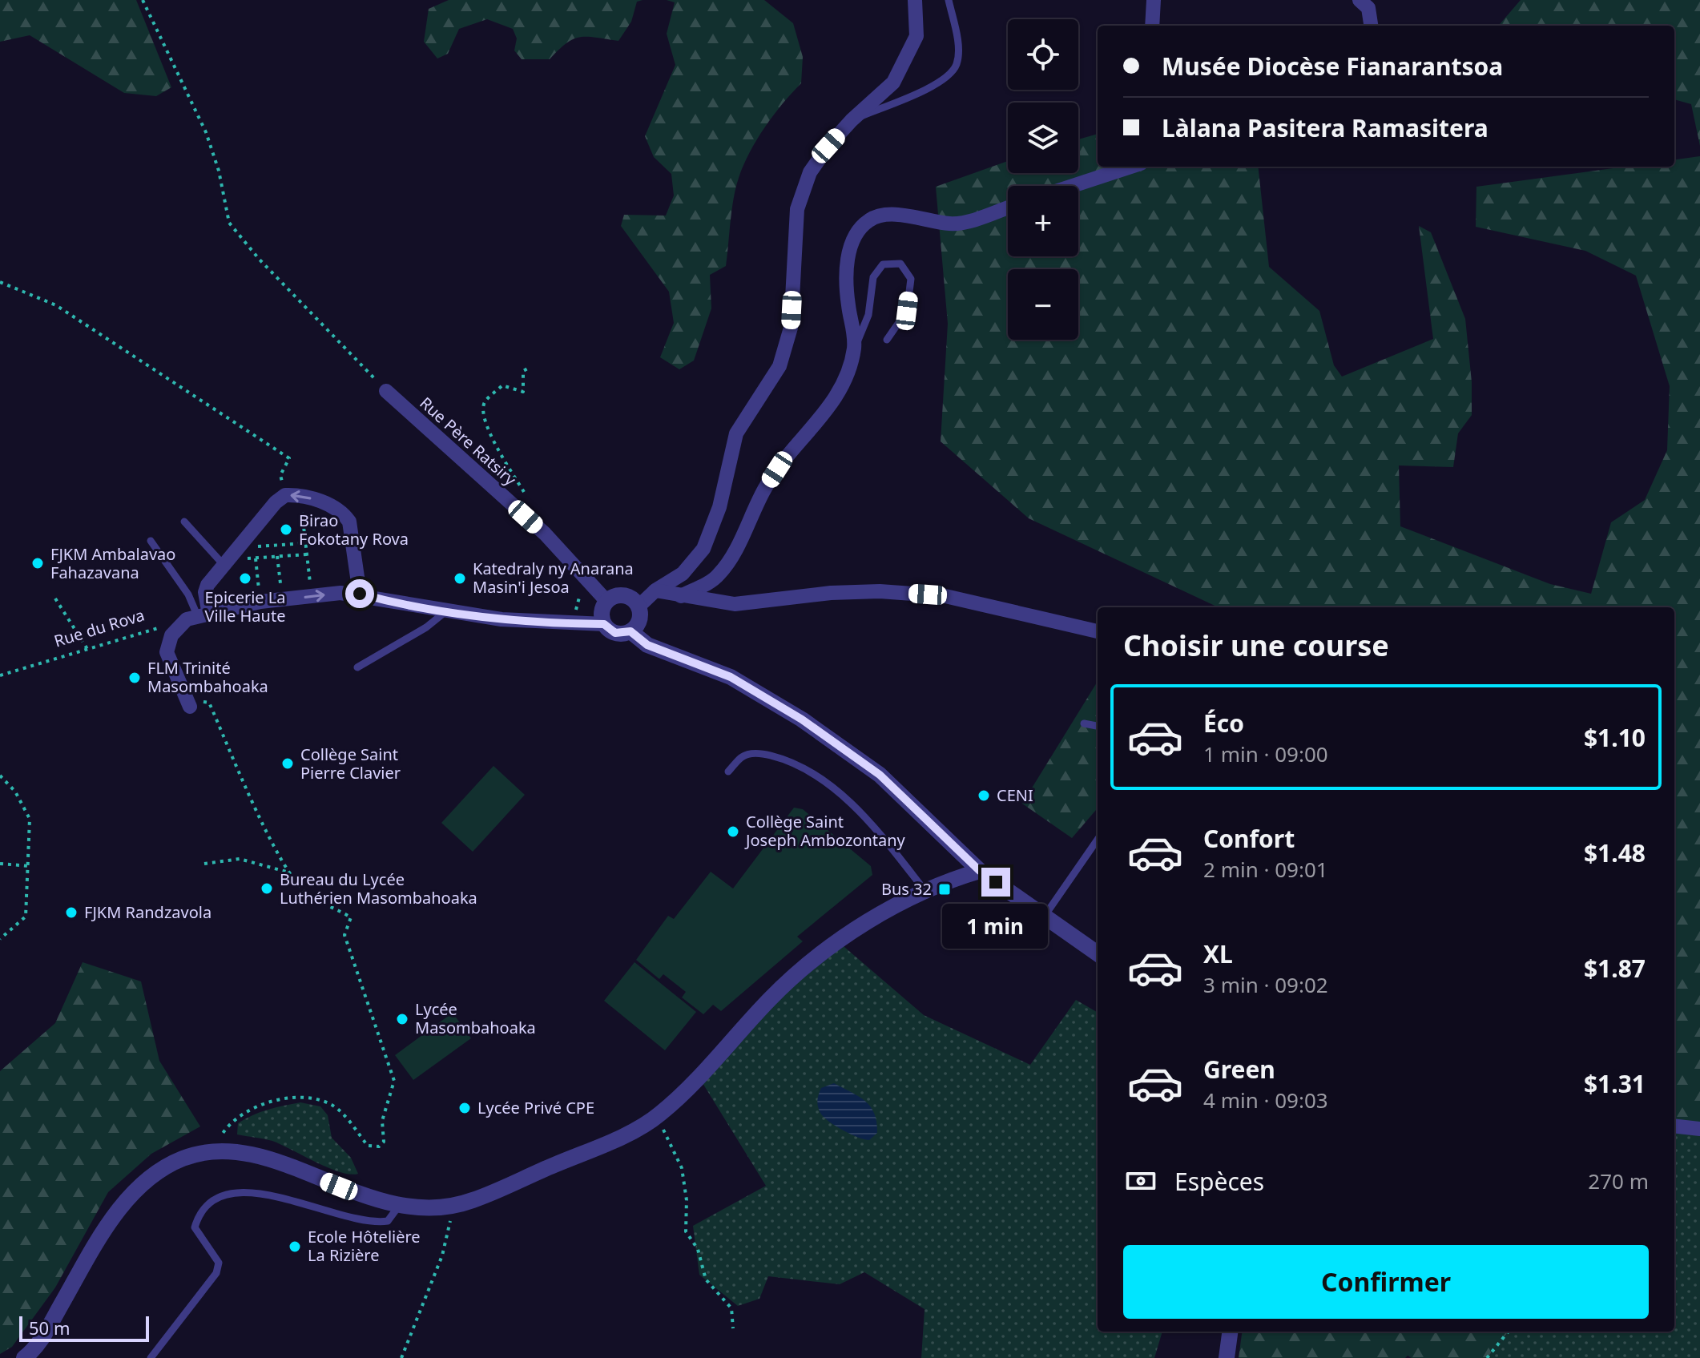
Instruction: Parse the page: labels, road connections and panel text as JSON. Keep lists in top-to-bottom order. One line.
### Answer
{"streets":{"street":["Rue Père Ratsiry"],"path":["Rue du Rova"]},"places":{"other":["Birao Fokotany Rova","FJKM Ambalavao Fahazavana","Epicerie La Ville Haute","Katedraly ny Anarana Masin'i Jesoa","FLM Trinité Masombahoaka","Collège Saint Pierre Clavier","CENI","Collège Saint Joseph Ambozontany","Bureau du Lycée Luthérien Masombahoaka","FJKM Randzavola","Lycée Masombahoaka","Lycée Privé CPE","Ecole Hôtelière La Rizière"],"transit":["Bus 32"]},"scale_bar":"50 m","page":{"map_buttons":["+","−"],"banner":["Musée Diocèse Fianarantsoa","Làlana Pasitera Ramasitera"],"heading":"Choisir une course","list":[{"name":"Éco","note":"1 min · 09:00","value":"$1.10"},{"name":"Confort","note":"2 min · 09:01","value":"$1.48"},{"name":"XL","note":"3 min · 09:02","value":"$1.87"},{"name":"Green","note":"4 min · 09:03","value":"$1.31"}],"bubble":"1 min","pay":["Espèces","270 m"],"buttons":"Confirmer","scale":"50 m"}}
